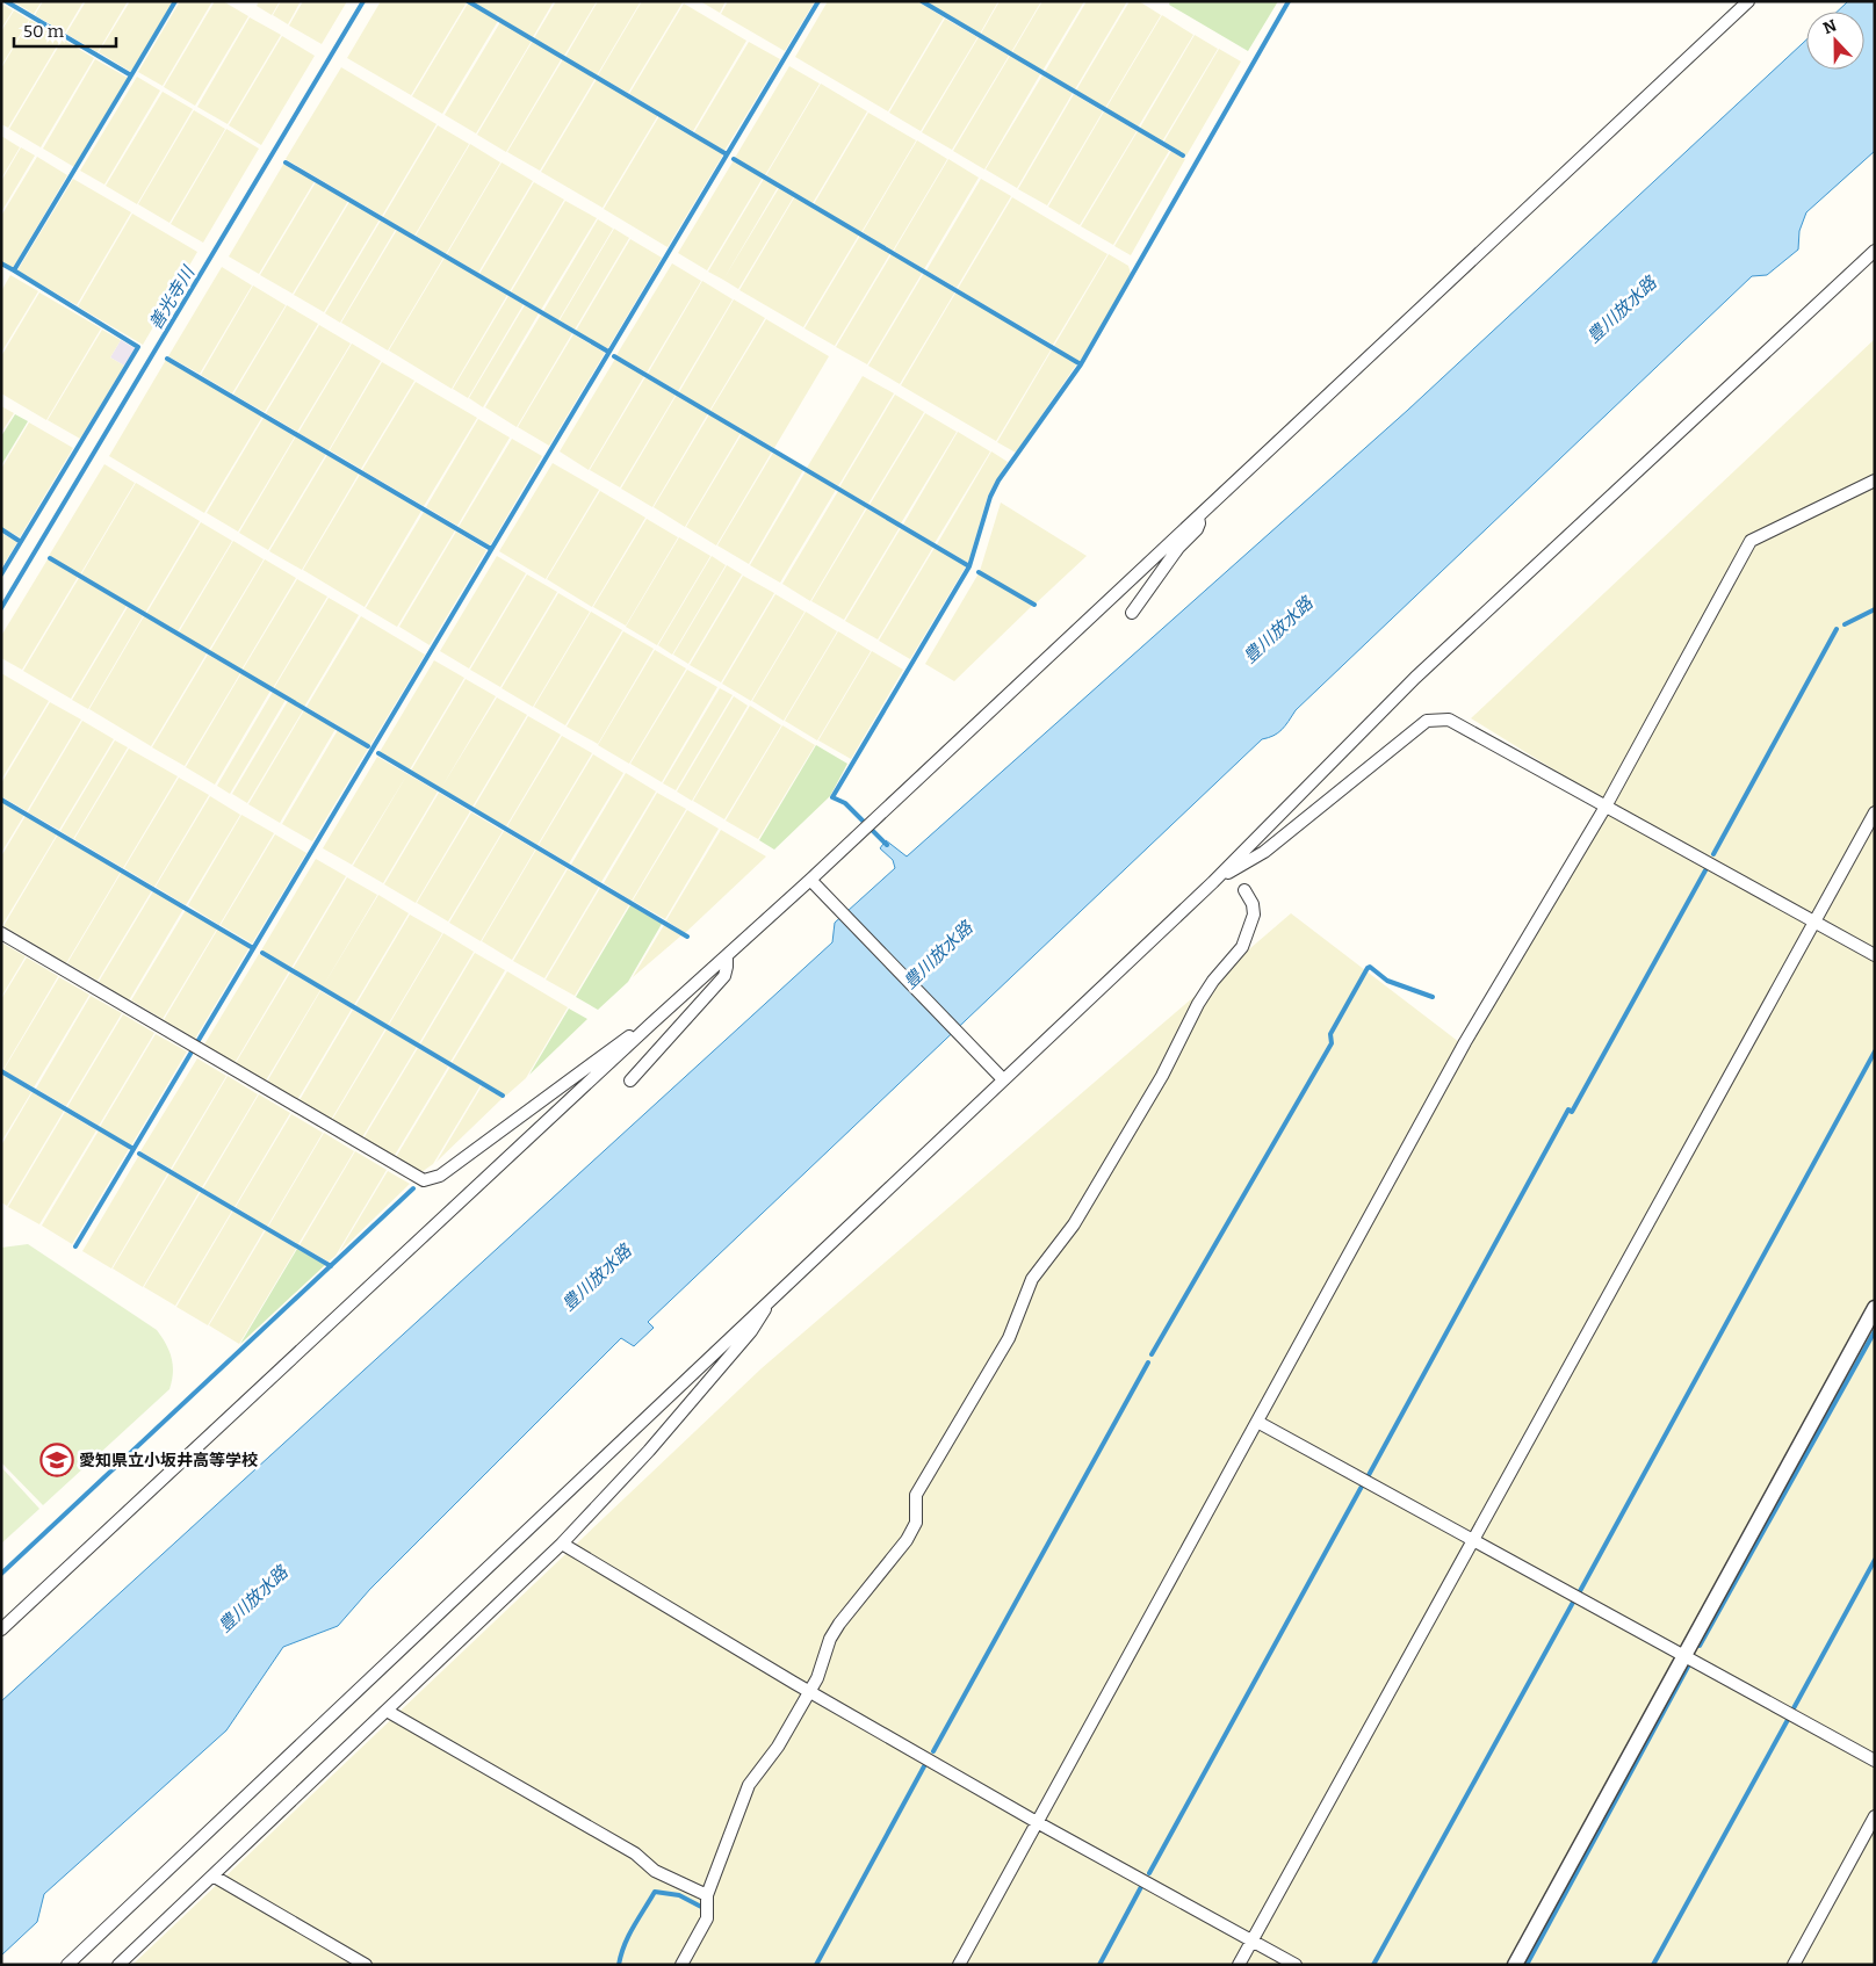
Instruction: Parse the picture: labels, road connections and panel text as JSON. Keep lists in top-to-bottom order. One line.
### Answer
{"water":["善光寺川","豊川放水路"],"places":{"school or university":["愛知県立小坂井高等学校"]},"scale_bar":"50 m","north":"top"}
